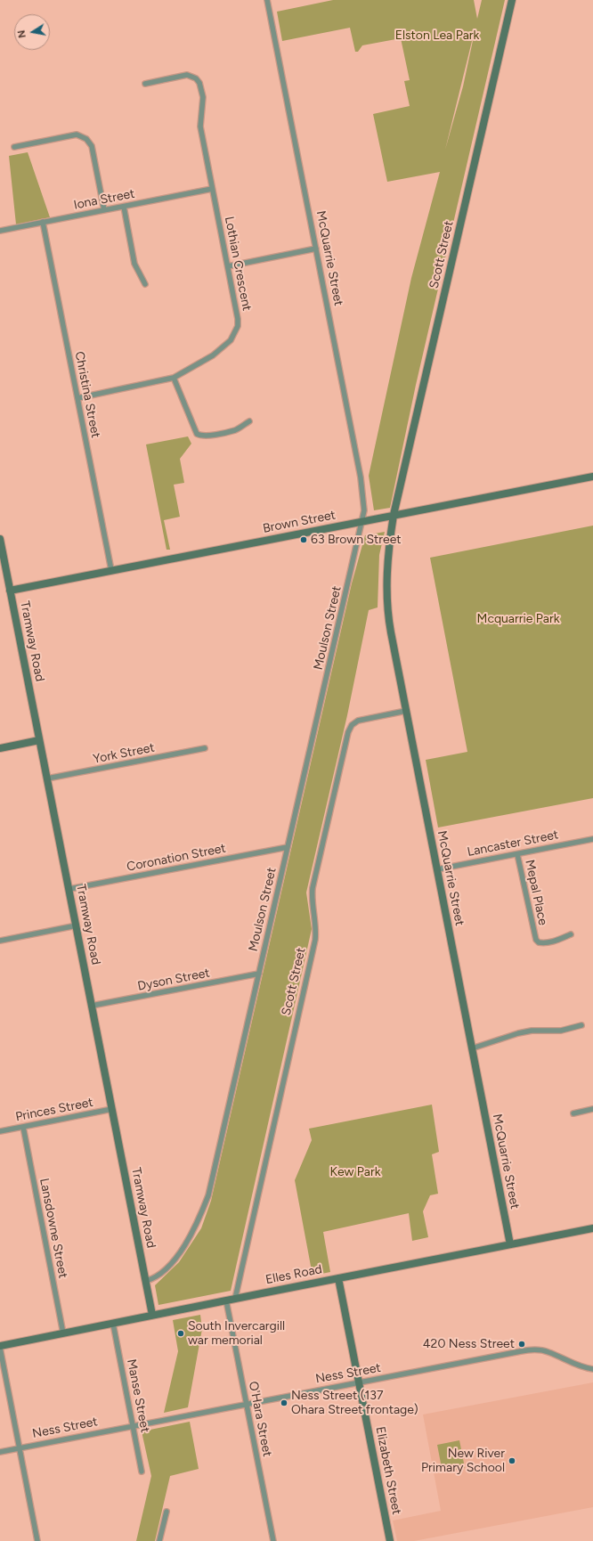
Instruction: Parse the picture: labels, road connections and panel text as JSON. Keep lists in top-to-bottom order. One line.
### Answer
{"streets":{"main road":["Scott Street","McQuarrie Street","Brown Street","Tramway Road","Elles Road","Elizabeth Street"],"street":["Iona Street","Lothian Crescent","Christina Street","Moulson Street","York Street","Lancaster Street","Coronation Street","Mepal Place","Dyson Street","Princes Street","Lansdowne Street","Ness Street","Manse Street","O'Hara Street"]},"crossings":[["Iona Street","Lothian Crescent"],["Iona Street","Christina Street"],["Scott Street","McQuarrie Street"],["Scott Street","Brown Street"],["Scott Street","Elles Road"],["McQuarrie Street","Brown Street"],["McQuarrie Street","Moulson Street"],["McQuarrie Street","Lancaster Street"],["McQuarrie Street","Elles Road"],["Lothian Crescent","Christina Street"],["Christina Street","Brown Street"],["Brown Street","Moulson Street"],["Brown Street","Tramway Road"],["Moulson Street","Tramway Road"],["Moulson Street","Coronation Street"],["Moulson Street","Dyson Street"],["Tramway Road","York Street"],["Tramway Road","Coronation Street"],["Tramway Road","Dyson Street"],["Tramway Road","Princes Street"],["Tramway Road","Elles Road"],["Lancaster Street","Mepal Place"],["Princes Street","Lansdowne Street"],["Lansdowne Street","Elles Road"],["Elles Road","Manse Street"],["Elles Road","O'Hara Street"],["Elles Road","Elizabeth Street"],["Ness Street","Manse Street"],["Ness Street","O'Hara Street"],["Ness Street","Elizabeth Street"]],"parks":["Elston Lea Park","Mcquarrie Park","Kew Park"],"places":["63 Brown Street","South Invercargill war memorial","420 Ness Street","Ness Street (137 Ohara Street frontage)","New River Primary School"],"north":"left"}
